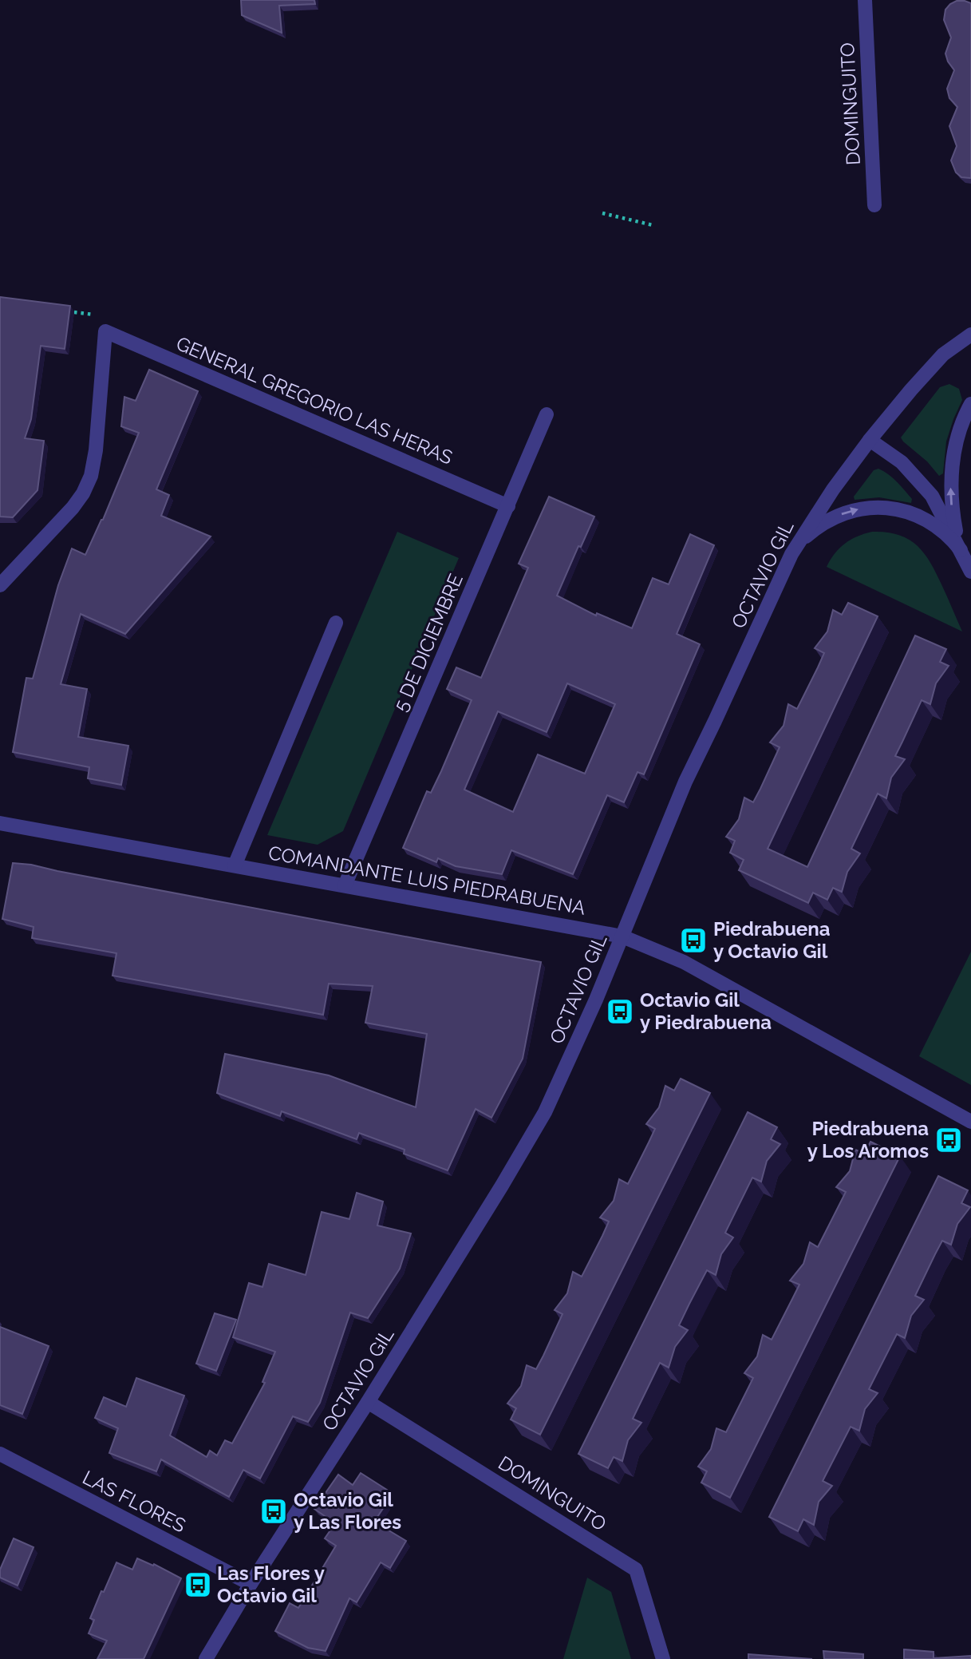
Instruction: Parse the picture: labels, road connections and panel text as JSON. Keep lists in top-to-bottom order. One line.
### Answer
{"streets":{"street":["DOMINGUITO","GENERAL GREGORIO LAS HERAS","OCTAVIO GIL","5 DE DICIEMBRE","COMANDANTE LUIS PIEDRABUENA","LAS FLORES"]},"crossings":[["DOMINGUITO","OCTAVIO GIL"],["GENERAL GREGORIO LAS HERAS","5 DE DICIEMBRE"],["OCTAVIO GIL","COMANDANTE LUIS PIEDRABUENA"],["OCTAVIO GIL","LAS FLORES"],["5 DE DICIEMBRE","COMANDANTE LUIS PIEDRABUENA"]],"places":{"bus stop":["Piedrabuena y Octavio Gil","Octavio Gil y Piedrabuena","Piedrabuena y Los Aromos","Octavio Gil y Las Flores","Las Flores y Octavio Gil"]}}
